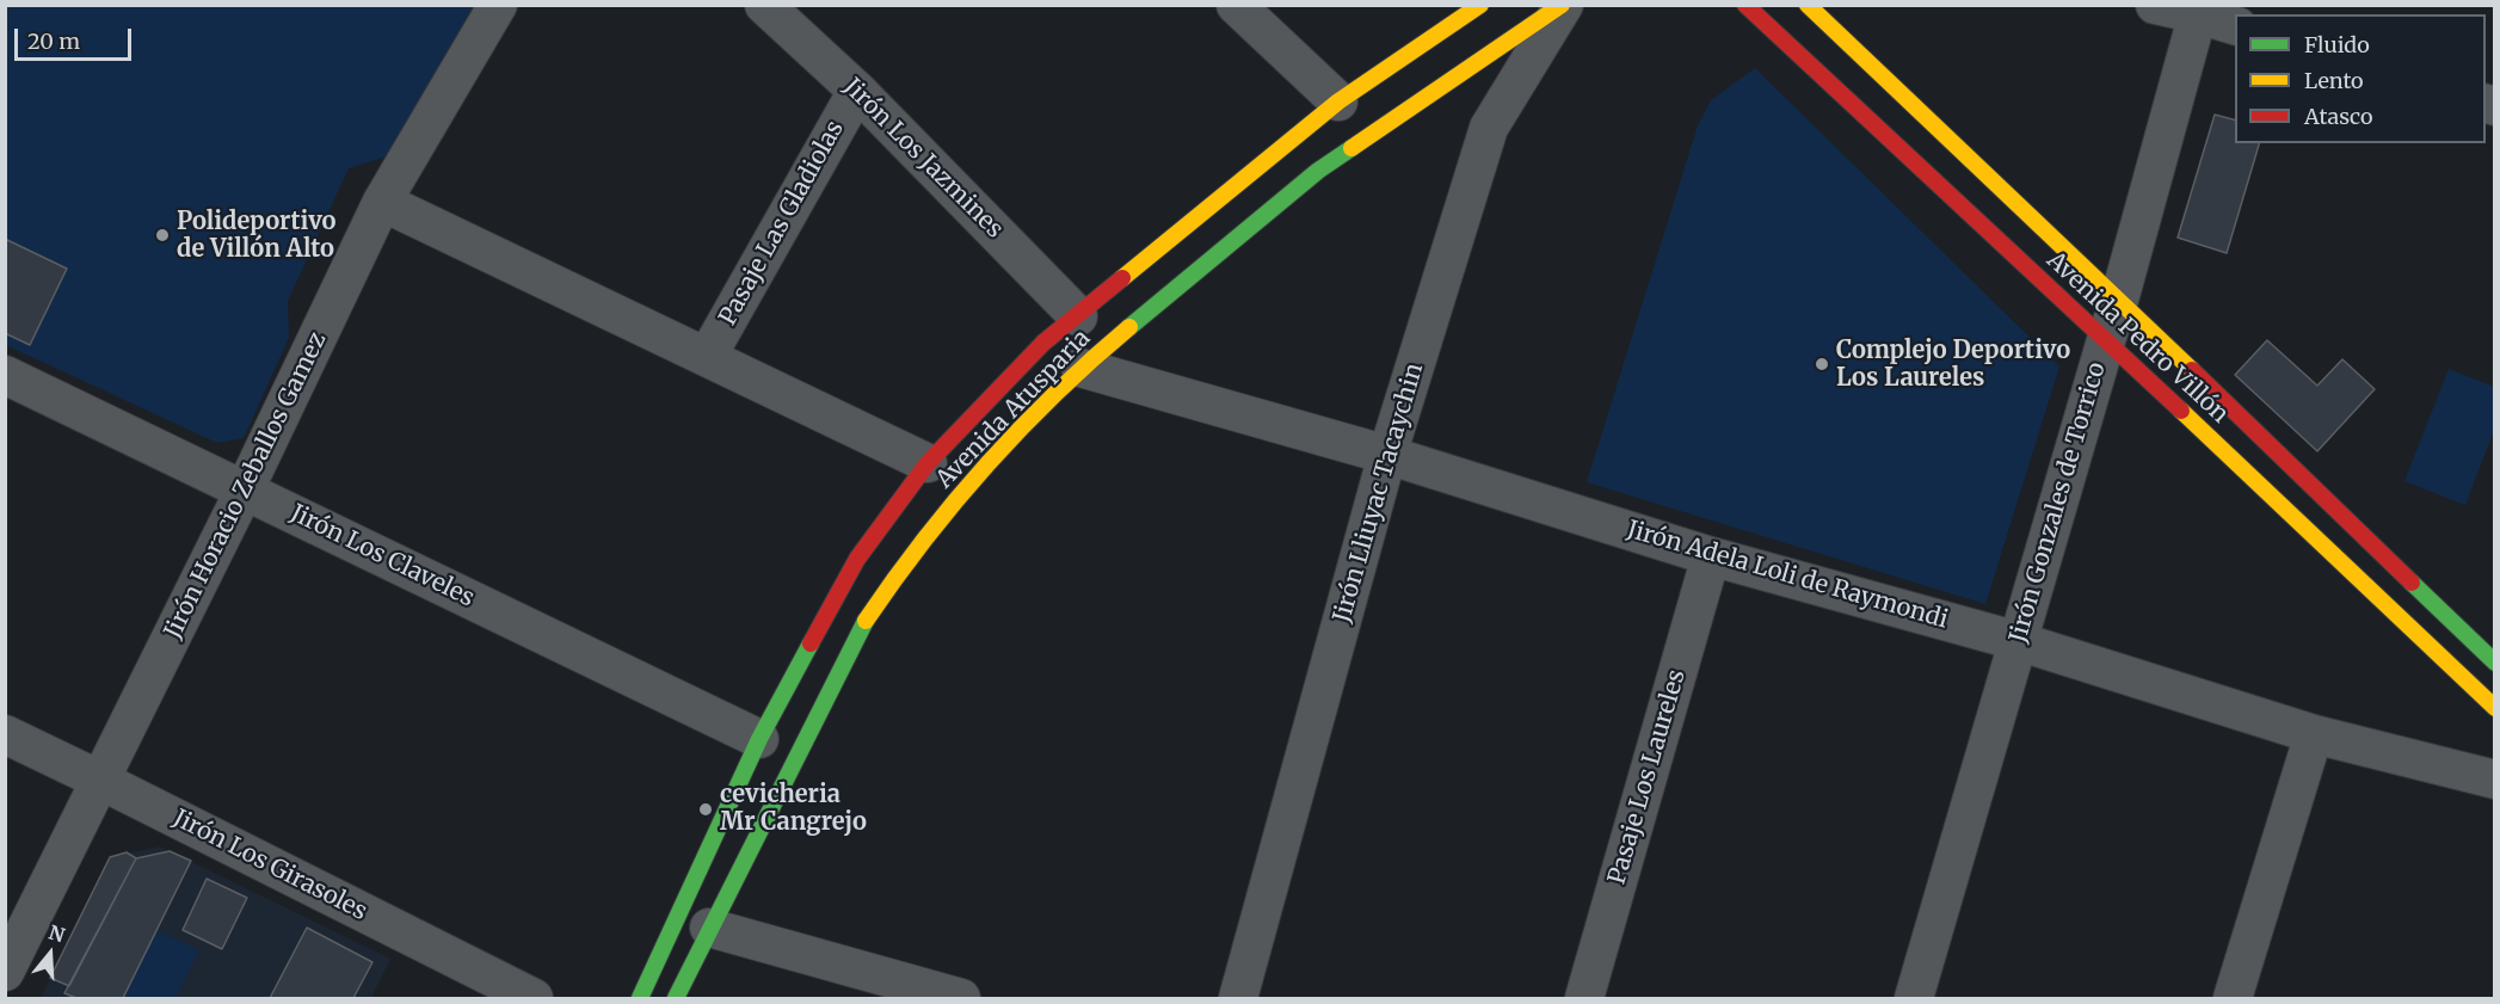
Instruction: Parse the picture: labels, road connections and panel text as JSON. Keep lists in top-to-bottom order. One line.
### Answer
{"streets":{"main road":["Avenida Pedro Villón","Avenida Atusparia"],"street":["Jirón Los Jazmines","Pasaje Las Gladiolas","Jirón Horacio Zeballos Gamez","Jirón Lliuyac Tacaychin","Jirón Gonzales de Torrico","Jirón Los Claveles","Jirón Adela Loli de Raymondi","Pasaje Los Laureles","Jirón Los Girasoles"]},"crossings":[["Jirón Los Jazmines","Pasaje Las Gladiolas"],["Jirón Los Jazmines","Avenida Atusparia"],["Avenida Pedro Villón","Jirón Gonzales de Torrico"],["Avenida Atusparia","Jirón Lliuyac Tacaychin"],["Avenida Atusparia","Jirón Los Claveles"],["Avenida Atusparia","Jirón Adela Loli de Raymondi"],["Jirón Horacio Zeballos Gamez","Jirón Los Claveles"],["Jirón Horacio Zeballos Gamez","Jirón Los Girasoles"],["Jirón Lliuyac Tacaychin","Jirón Adela Loli de Raymondi"],["Jirón Gonzales de Torrico","Jirón Adela Loli de Raymondi"],["Jirón Adela Loli de Raymondi","Pasaje Los Laureles"]],"places":["Polideportivo de Villón Alto","Complejo Deportivo Los Laureles","cevicheria Mr Cangrejo"],"legend":["Fluido","Lento","Atasco"],"scale_bar":"20 m","north":"top"}
